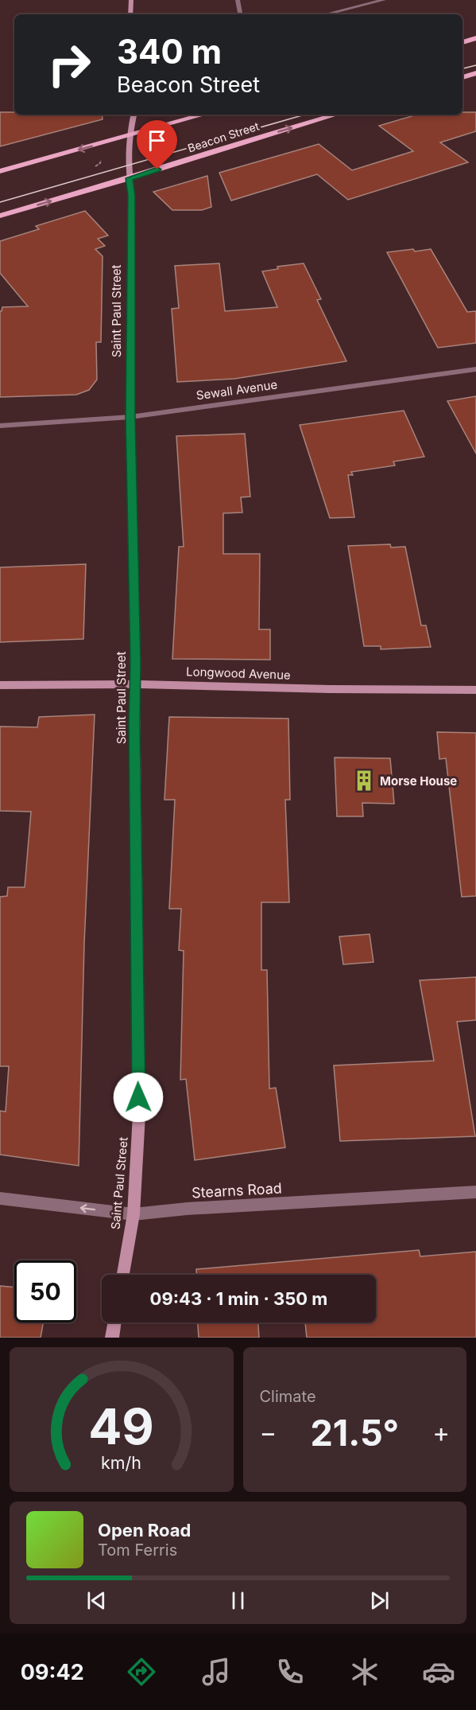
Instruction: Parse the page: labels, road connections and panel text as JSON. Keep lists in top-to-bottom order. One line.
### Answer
{"streets":{"main road":["Beacon Street","Saint Paul Street","Longwood Avenue"],"street":["Sewall Avenue","Stearns Road"]},"crossings":[["Beacon Street","Saint Paul Street"],["Saint Paul Street","Sewall Avenue"],["Saint Paul Street","Longwood Avenue"],["Saint Paul Street","Stearns Road"]],"places":{"building":["Morse House"]},"page":{"turn":["340 m","Beacon Street"],"limit":"50","trip":"09:43 · 1 min · 350 m","tile":"Climate","heat":["−","21.5°","+"],"song":["Open Road","Tom Ferris"],"tabs":"09:42","gauge":["49","km/h"]}}
